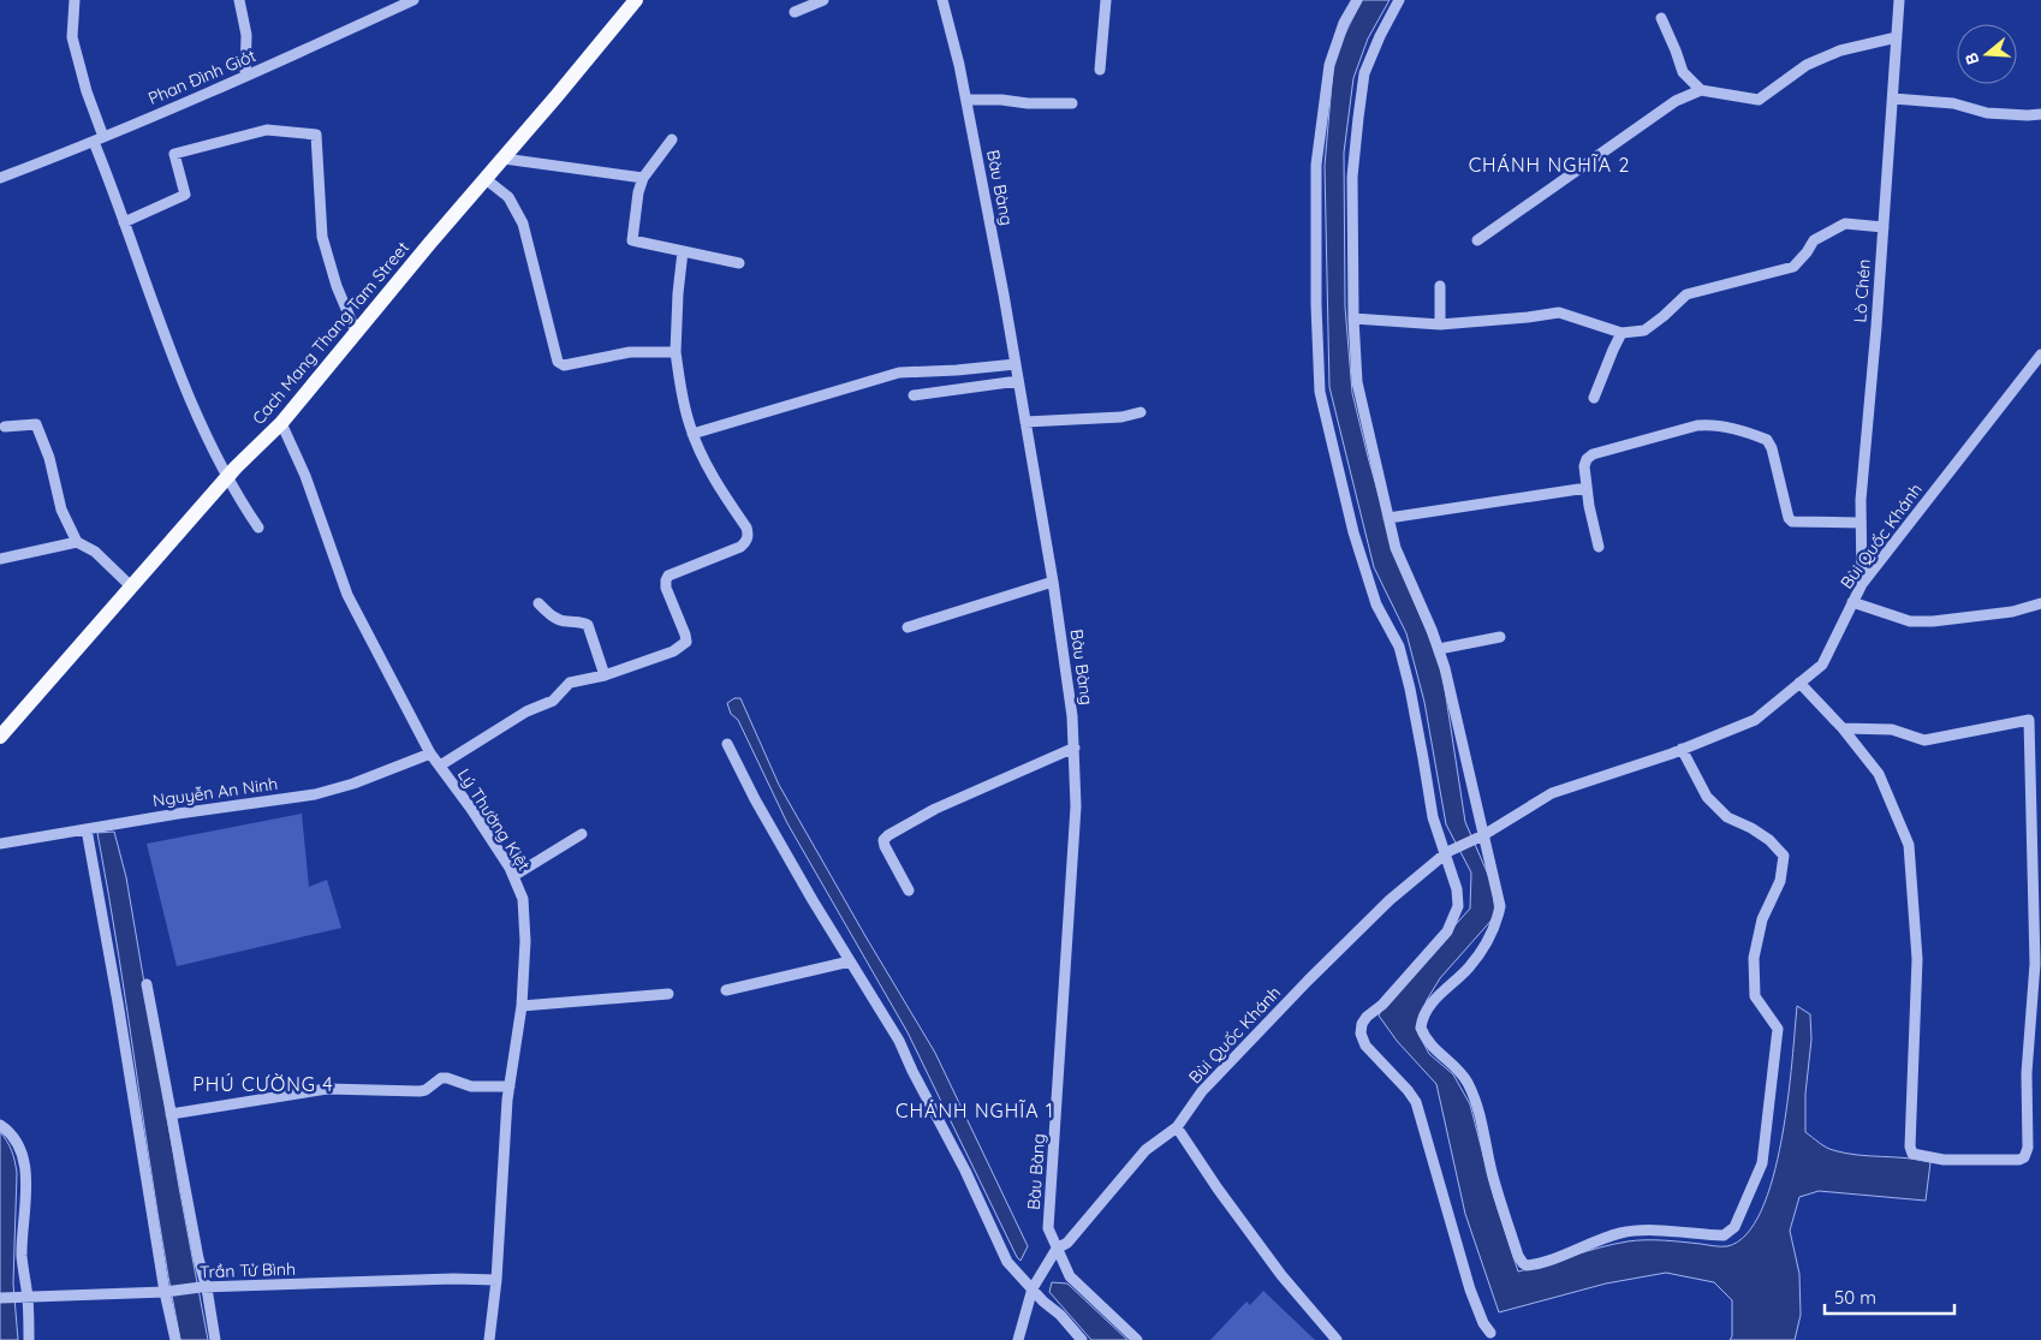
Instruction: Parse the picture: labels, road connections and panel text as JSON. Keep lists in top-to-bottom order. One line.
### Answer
{"streets":{"main road":["Cach Mang Thang Tam Street"],"street":["Phan Đình Giót","Bàu Bàng","Lò Chén","Bùi Quốc Khánh","Nguyễn An Ninh","Lý Thường Kiệt","Trần Tử Bình"]},"crossings":[["Bàu Bàng","Bùi Quốc Khánh"],["Lò Chén","Bùi Quốc Khánh"],["Cach Mang Thang Tam Street","Lý Thường Kiệt"],["Nguyễn An Ninh","Lý Thường Kiệt"],["Lý Thường Kiệt","Trần Tử Bình"]],"districts":["CHÁNH NGHĨA 2","PHÚ CƯỜNG 4","CHÁNH NGHĨA 1"],"scale_bar":"50 m","north":"left"}
